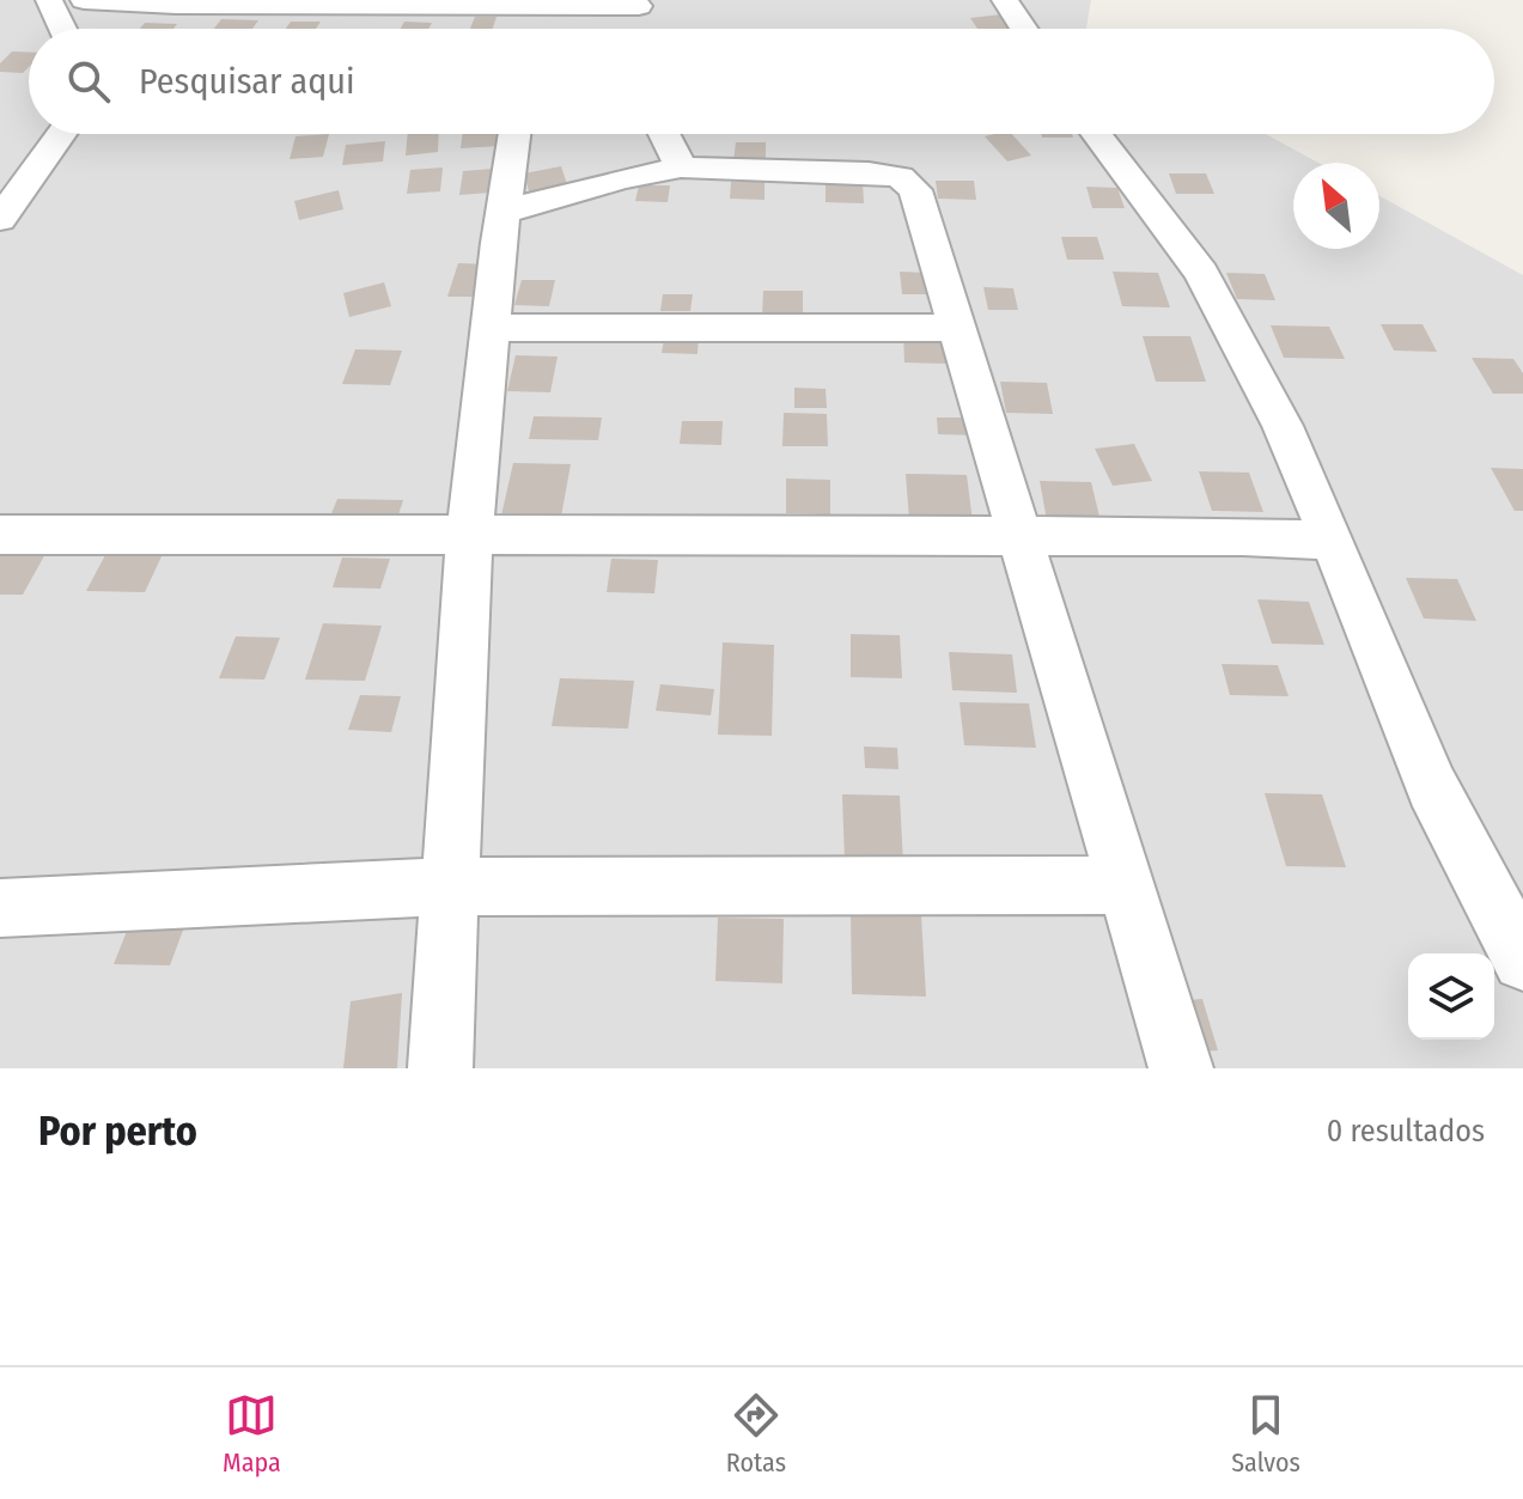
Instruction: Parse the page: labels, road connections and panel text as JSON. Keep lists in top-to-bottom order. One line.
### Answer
{"north":"top left","page":{"search":"Pesquisar aqui","heading":["Por perto","0 resultados"],"nav":["Mapa","Rotas","Salvos"]}}
